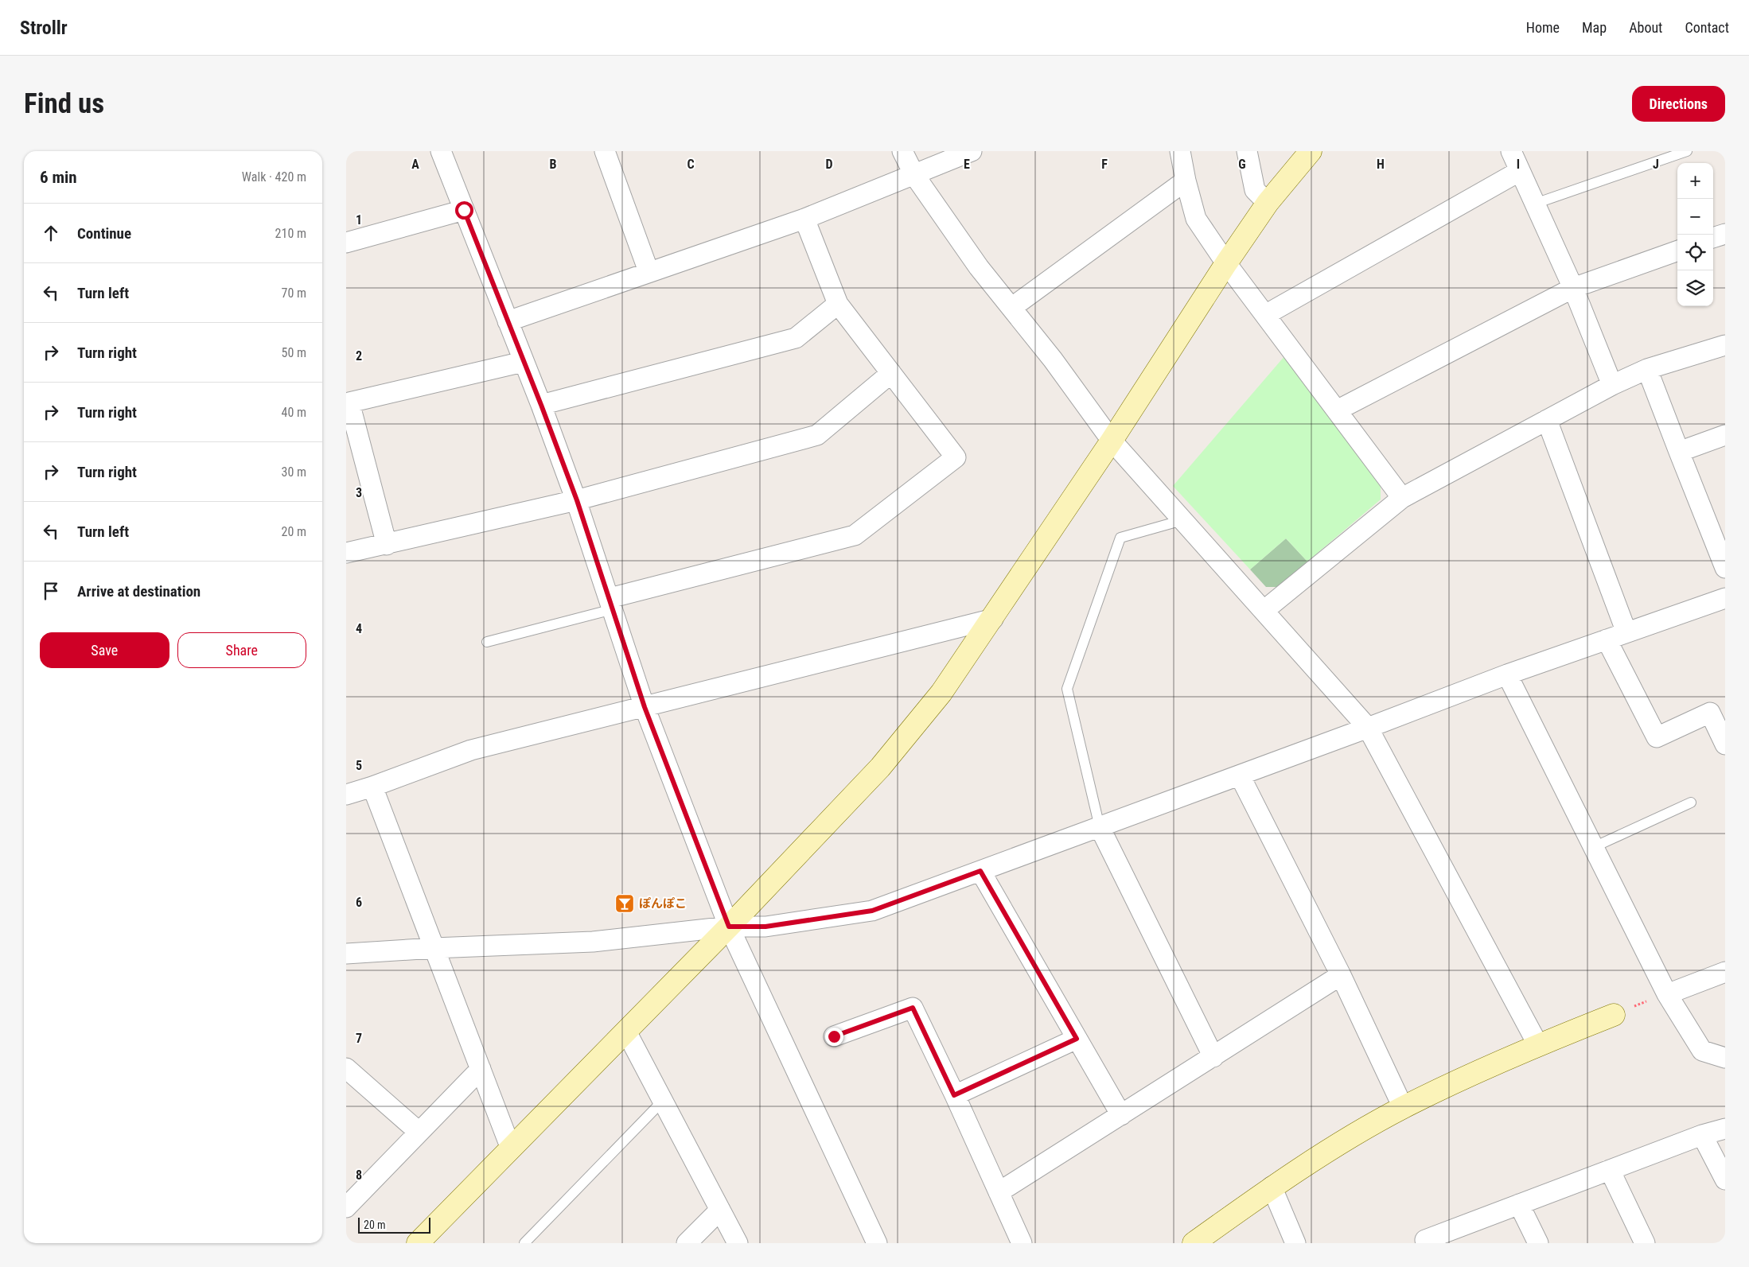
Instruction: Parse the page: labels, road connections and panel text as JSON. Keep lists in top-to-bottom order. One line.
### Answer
{"places":{"bar":["ぽんぽこ"]},"scale_bar":"20 m","page":{"header":"Strollr","nav":["Home","Map","About","Contact"],"buttons":["Directions",["Save","Share"]],"title":"Find us","heading":["6 min","Walk · 420 m"],"map_buttons":["+","−"],"list":[["Continue","210 m"],["Turn left","70 m"],["Turn right","50 m"],["Turn right","40 m"],["Turn right","30 m"],["Turn left","20 m"],"Arrive at destination"],"scale":"20 m"},"grid":{"columns":["A","B","C","D","E","F","G","H","I","J"],"rows":["1","2","3","4","5","6","7","8"]}}
